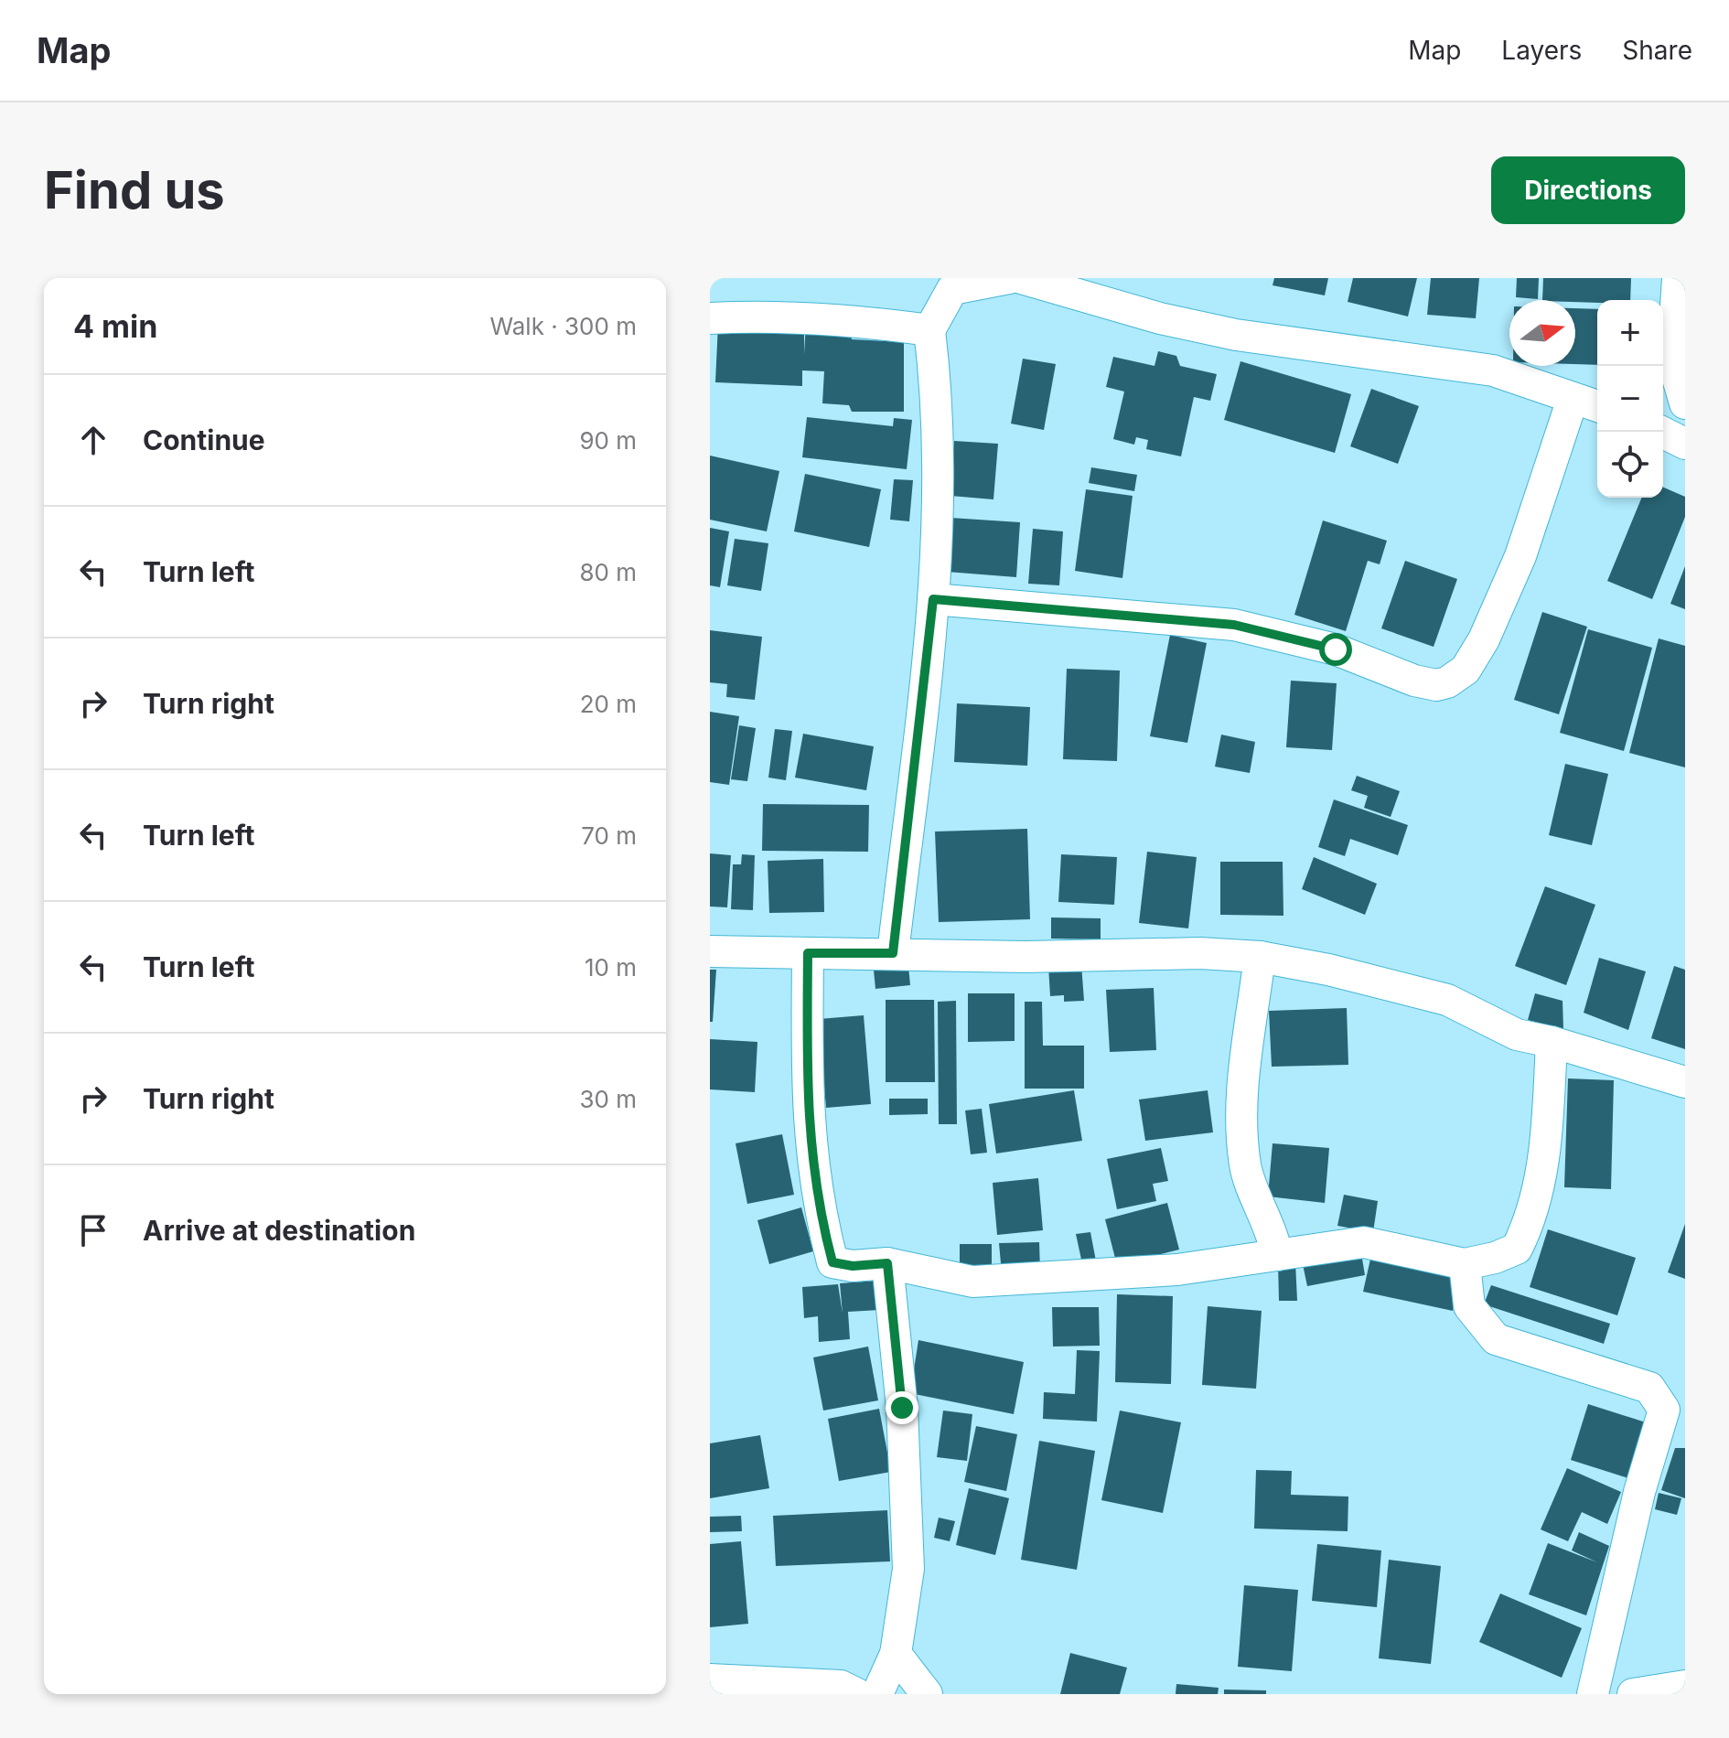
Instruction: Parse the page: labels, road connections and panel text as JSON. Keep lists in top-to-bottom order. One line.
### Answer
{"north":"right","page":{"header":"Map","nav":["Map","Layers","Share"],"buttons":"Directions","title":"Find us","heading":["4 min","Walk · 300 m"],"map_buttons":["+","−"],"list":[["Continue","90 m"],["Turn left","80 m"],["Turn right","20 m"],["Turn left","70 m"],["Turn left","10 m"],["Turn right","30 m"],"Arrive at destination"]}}
